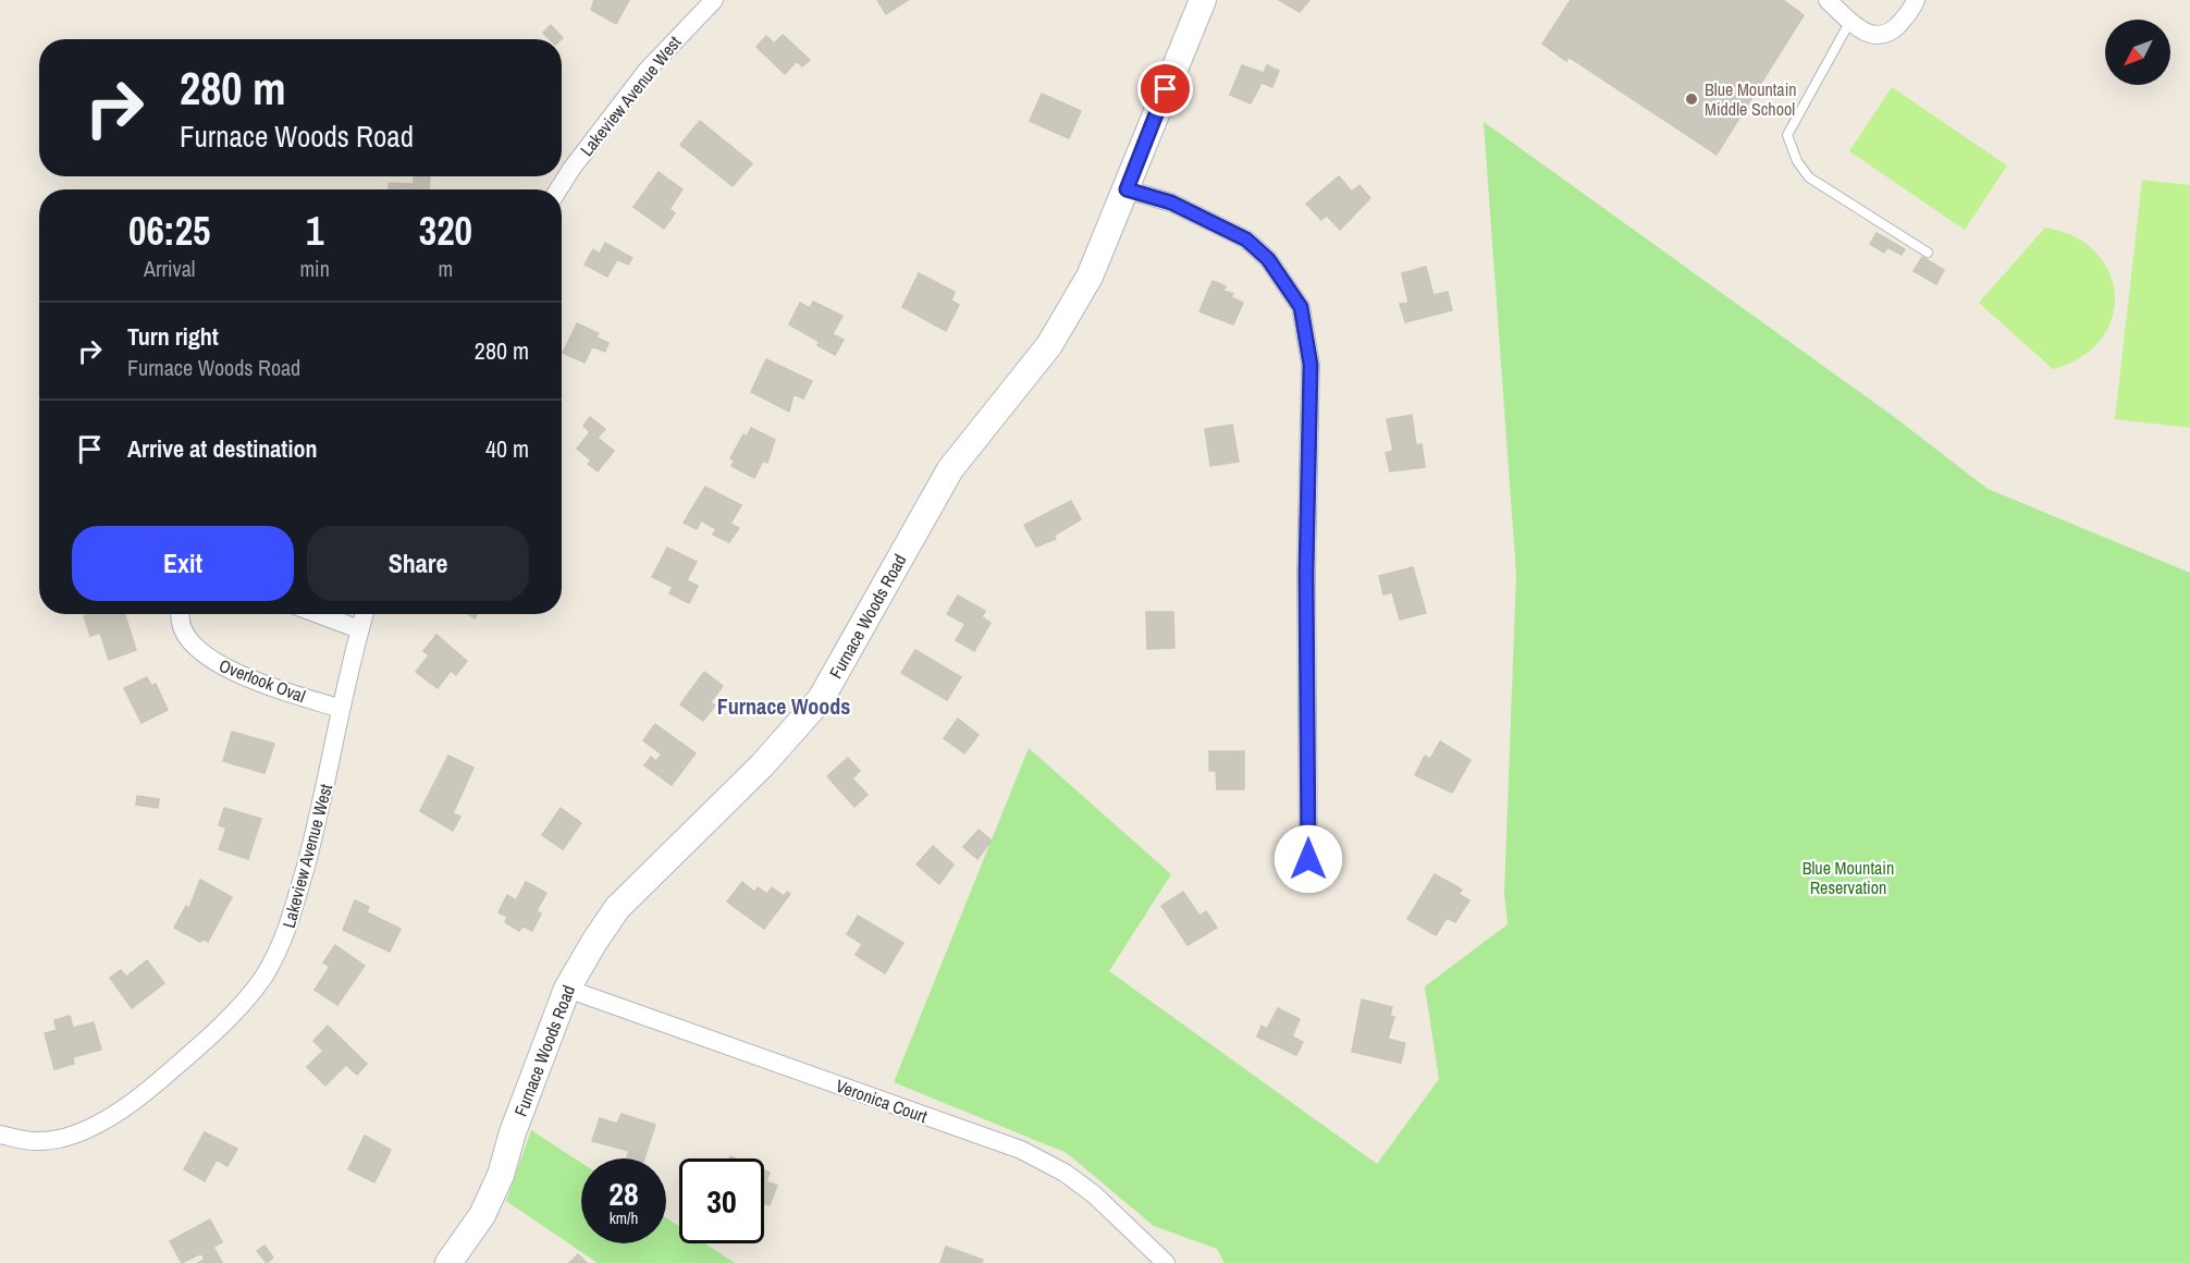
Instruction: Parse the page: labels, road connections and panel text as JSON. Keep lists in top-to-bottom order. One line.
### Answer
{"streets":{"street":["Lakeview Avenue West","Furnace Woods Road","Overlook Oval","Veronica Court"]},"crossings":[["Lakeview Avenue West","Overlook Oval"],["Furnace Woods Road","Veronica Court"]],"districts":["Furnace Woods"],"parks":["Blue Mountain Reservation"],"places":["Blue Mountain Middle School"],"north":"bottom left","page":{"turn":["280 m","Furnace Woods Road"],"eta":["06:25","Arrival","1","min","320","m"],"list":[{"name":"Turn right","note":"Furnace Woods Road","value":"280 m"},{"name":"Arrive at destination","value":"40 m"}],"buttons":["Exit","Share"],"speed":"28 km/h","limit":"30"}}
